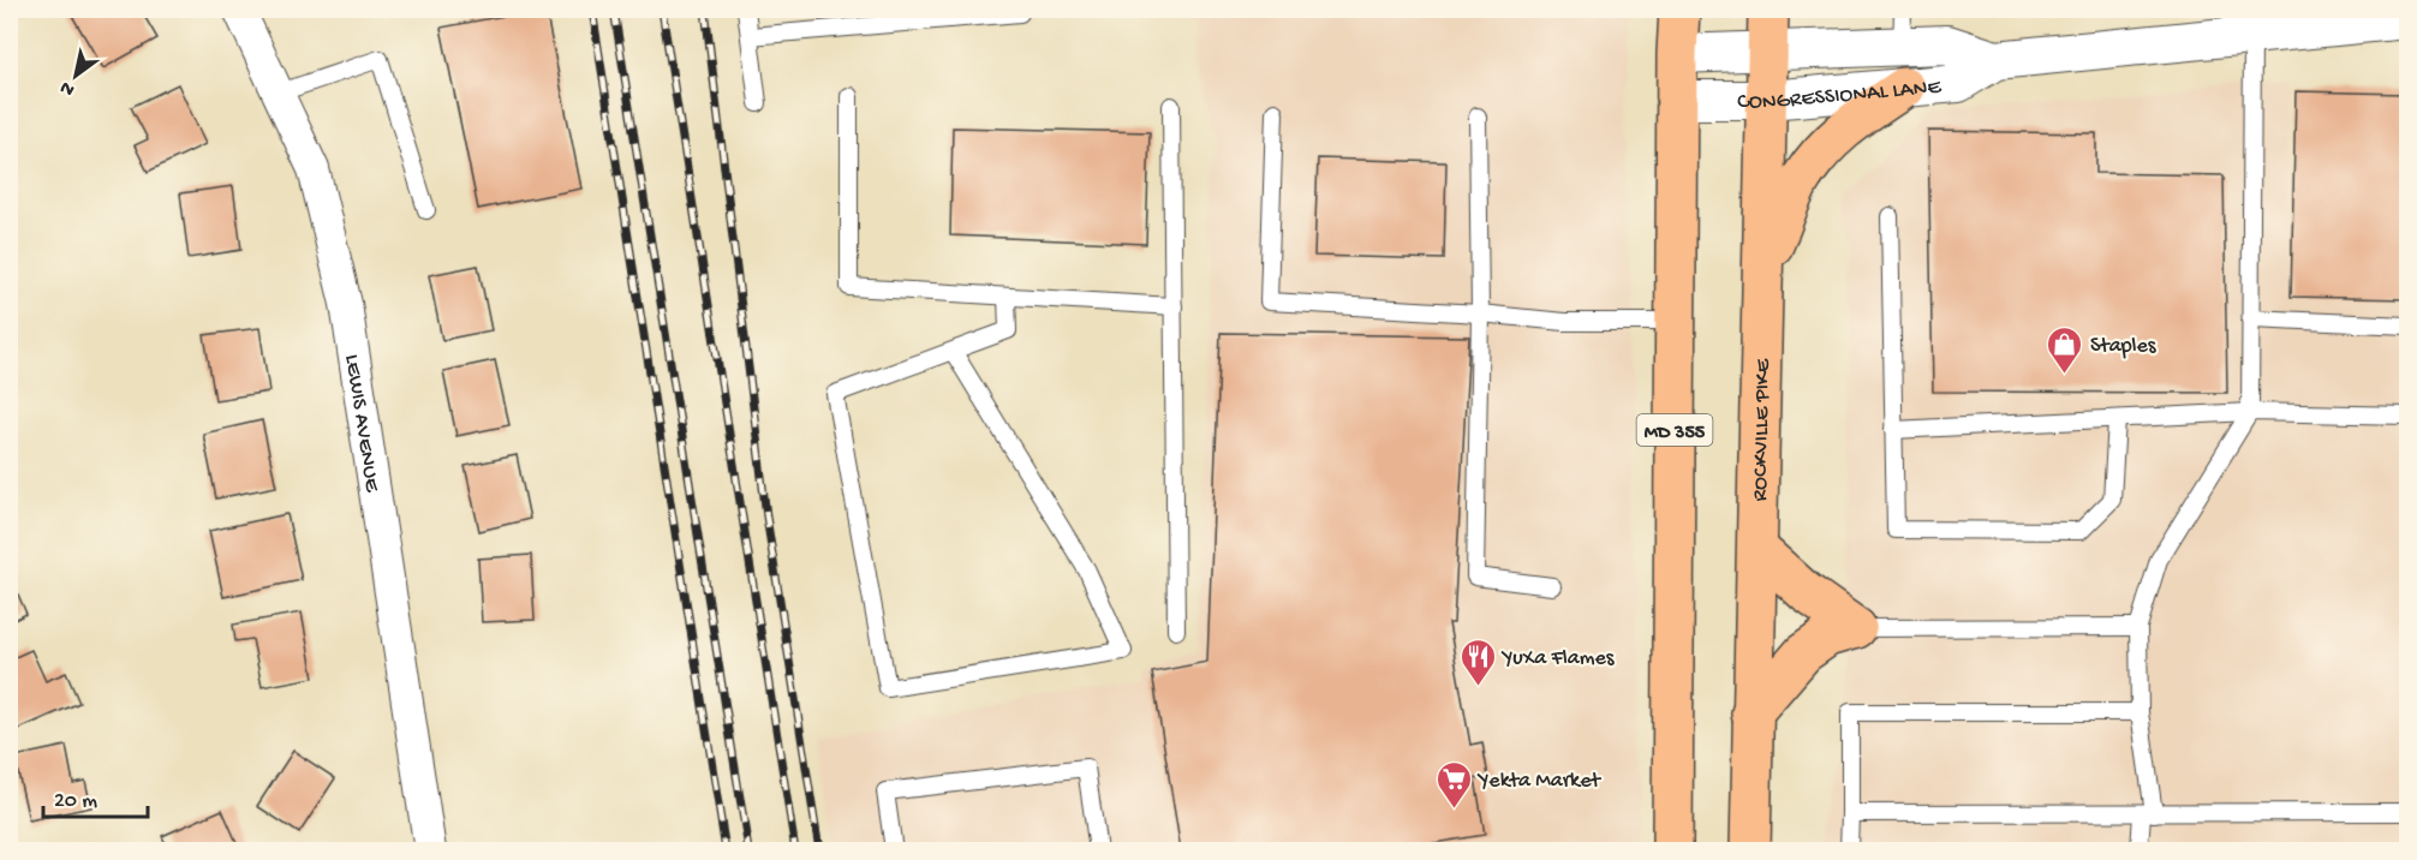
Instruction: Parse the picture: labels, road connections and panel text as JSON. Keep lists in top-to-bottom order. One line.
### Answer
{"streets":{"main road":["MD 355","ROCKVILLE PIKE"],"street":["CONGRESSIONAL LANE","LEWIS AVENUE"]},"crossings":[["CONGRESSIONAL LANE","MD 355"],["CONGRESSIONAL LANE","ROCKVILLE PIKE"]],"places":{"shop":["Staples"],"restaurant":["YuXa Flames"],"supermarket":["Yekta Market"]},"scale_bar":"20 m","north":"bottom left"}
